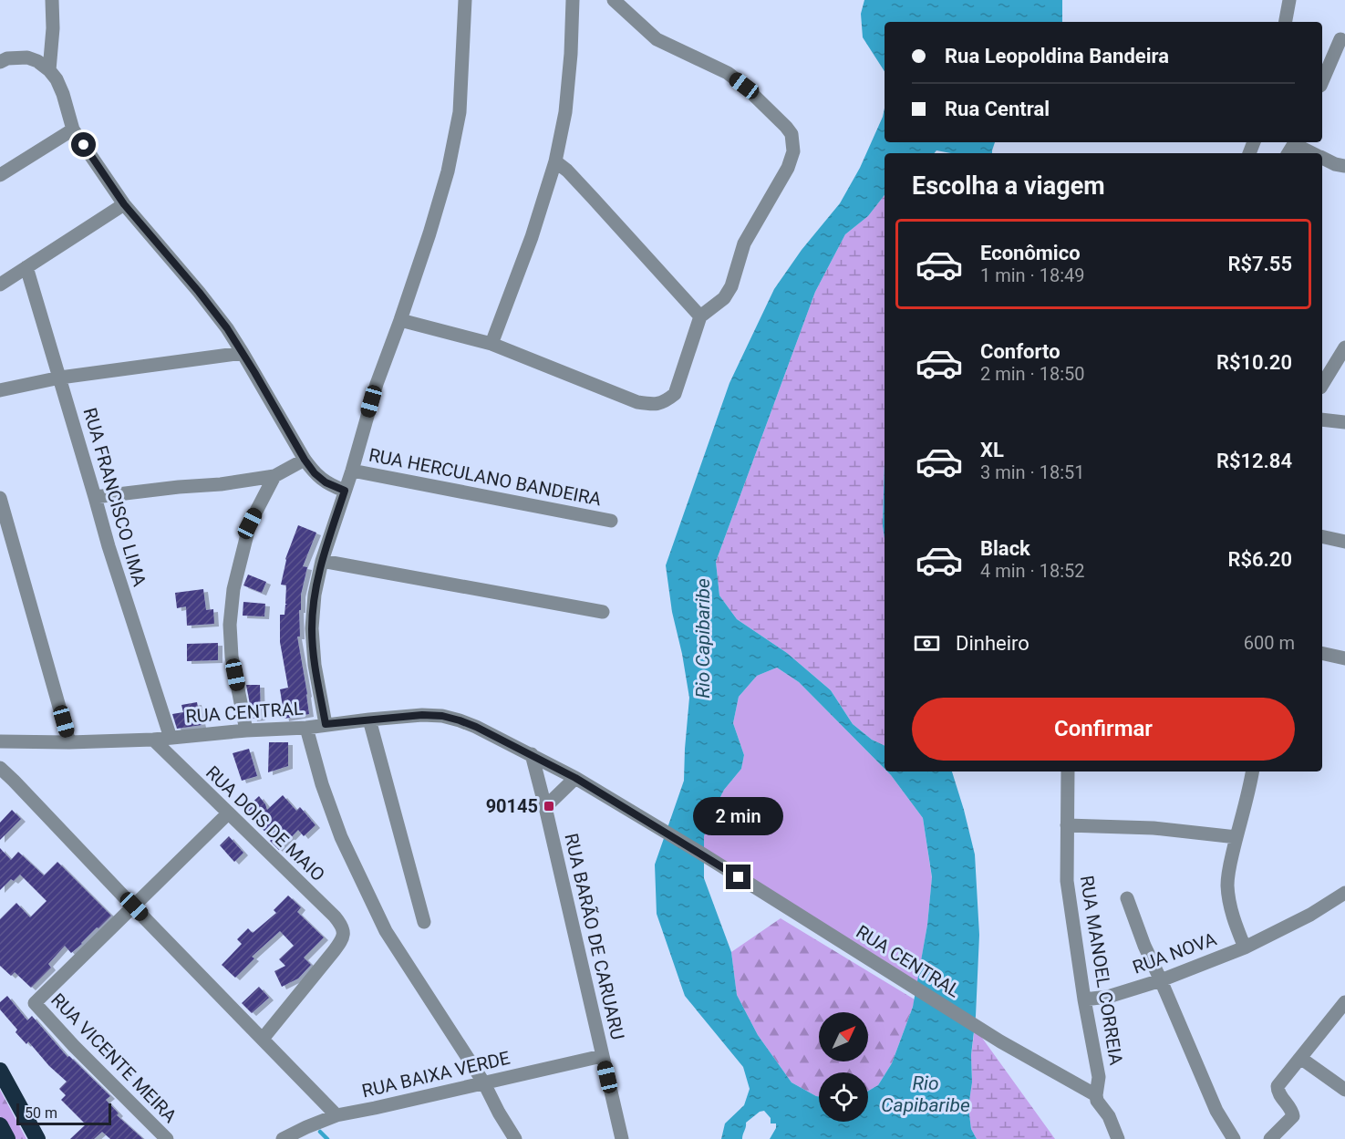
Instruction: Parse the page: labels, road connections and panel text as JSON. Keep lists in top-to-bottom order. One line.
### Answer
{"streets":{"street":["RUA HERCULANO BANDEIRA","RUA FRANCISCO LIMA","RUA CENTRAL","RUA DOIS DE MAIO","RUA BARÃO DE CARUARU","RUA NOVA","RUA MANOEL CORREIA","RUA VICENTE MEIRA","RUA BAIXA VERDE"]},"crossings":[["RUA FRANCISCO LIMA","RUA CENTRAL"],["RUA CENTRAL","RUA DOIS DE MAIO"],["RUA CENTRAL","RUA BARÃO DE CARUARU"],["RUA CENTRAL","RUA MANOEL CORREIA"],["RUA BARÃO DE CARUARU","RUA BAIXA VERDE"],["RUA NOVA","RUA MANOEL CORREIA"]],"water":["Rio Capibaribe"],"places":{"transit":["90145"]},"scale_bar":"50 m","north":"top right","page":{"banner":["Rua Leopoldina Bandeira","Rua Central"],"heading":"Escolha a viagem","list":[{"name":"Econômico","note":"1 min · 18:49","value":"R$7.55"},{"name":"Conforto","note":"2 min · 18:50","value":"R$10.20"},{"name":"XL","note":"3 min · 18:51","value":"R$12.84"},{"name":"Black","note":"4 min · 18:52","value":"R$6.20"}],"pay":["Dinheiro","600 m"],"buttons":"Confirmar","bubble":"2 min","scale":"50 m"}}
